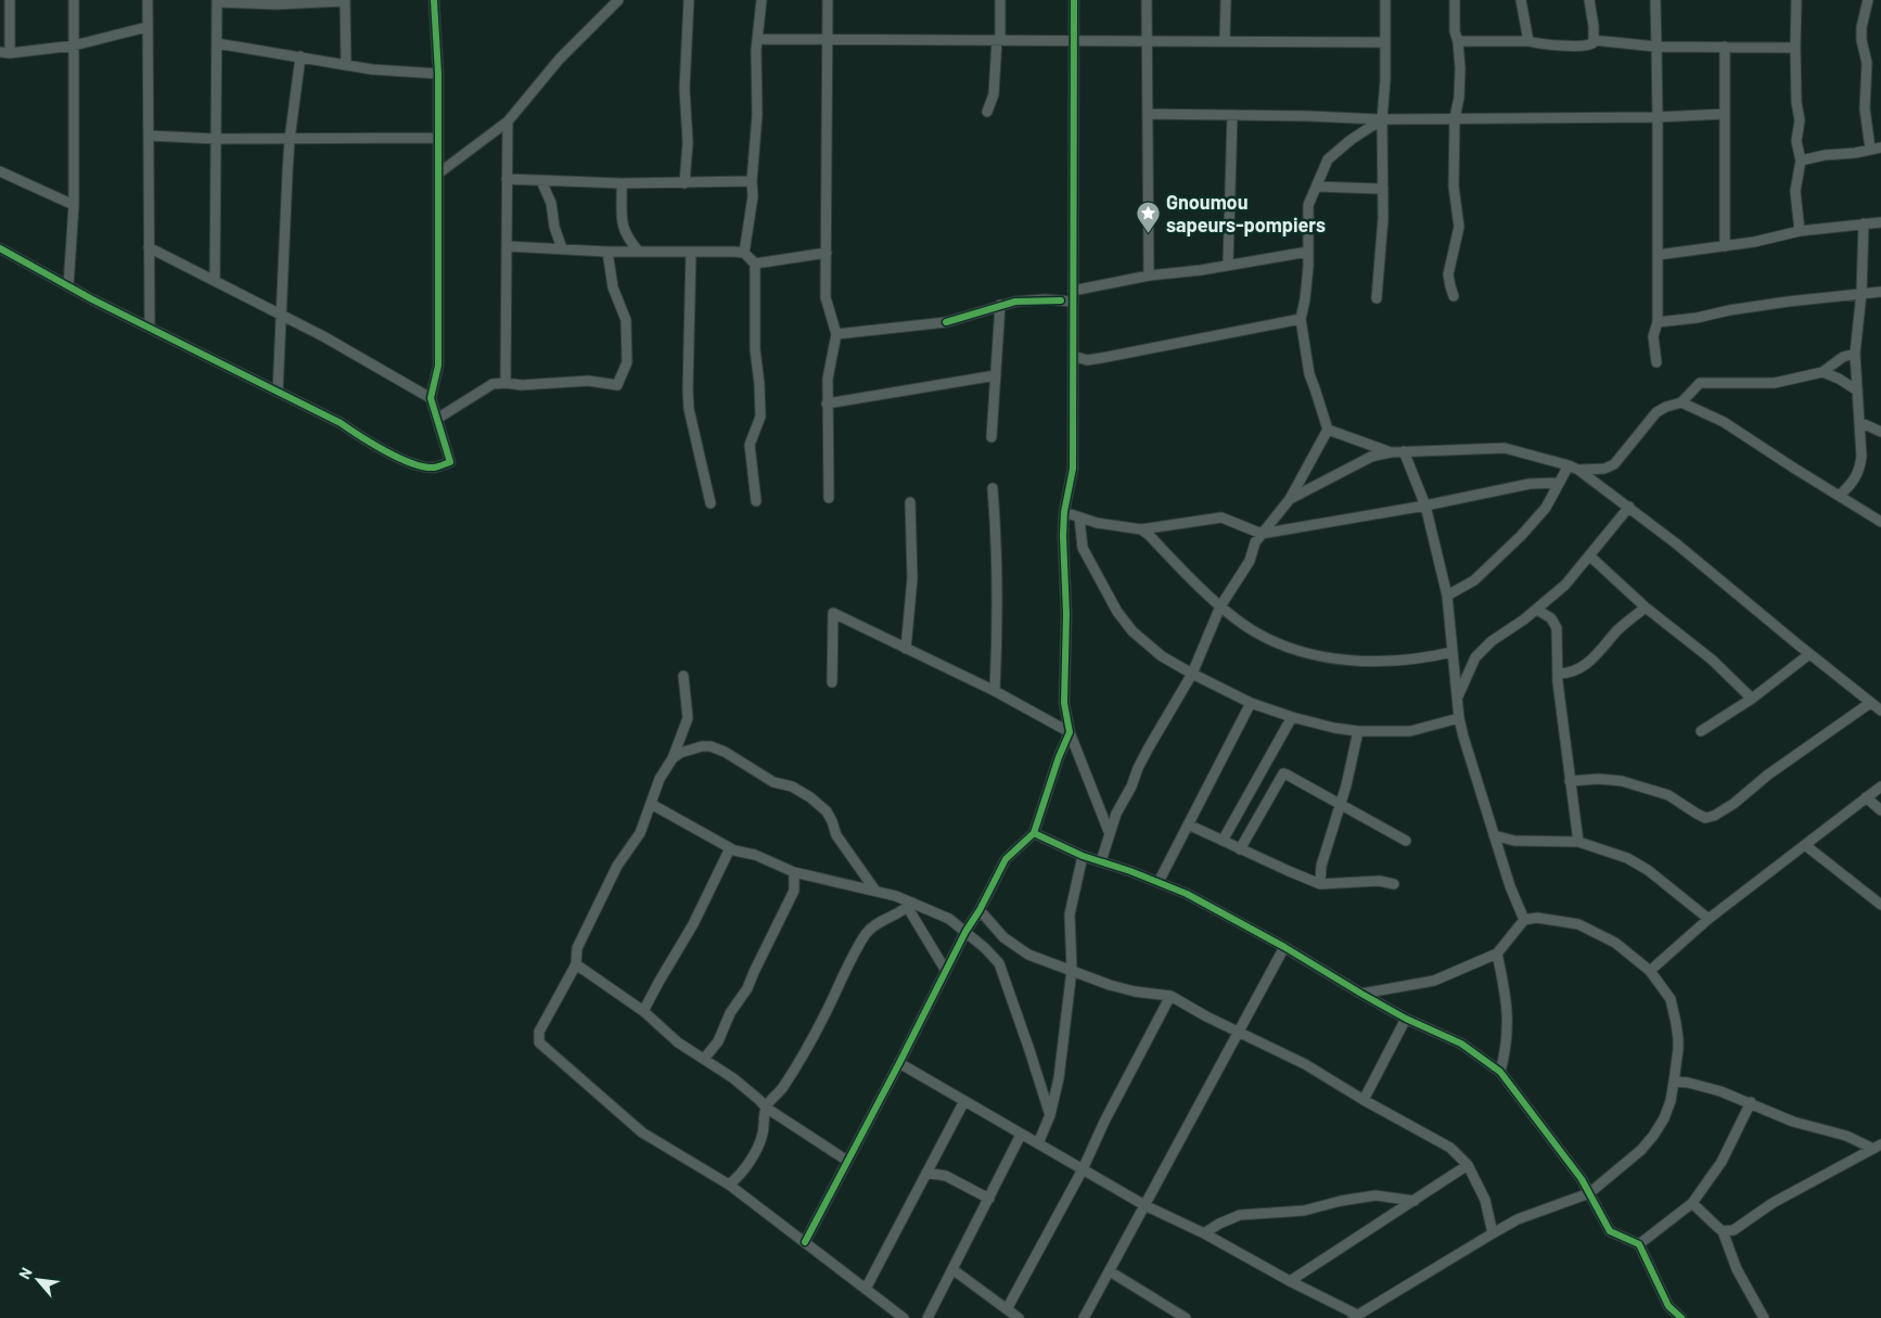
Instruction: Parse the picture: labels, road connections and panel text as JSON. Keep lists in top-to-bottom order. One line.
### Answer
{"places":{"place":["Gnoumou sapeurs-pompiers"]},"north":"top left"}
